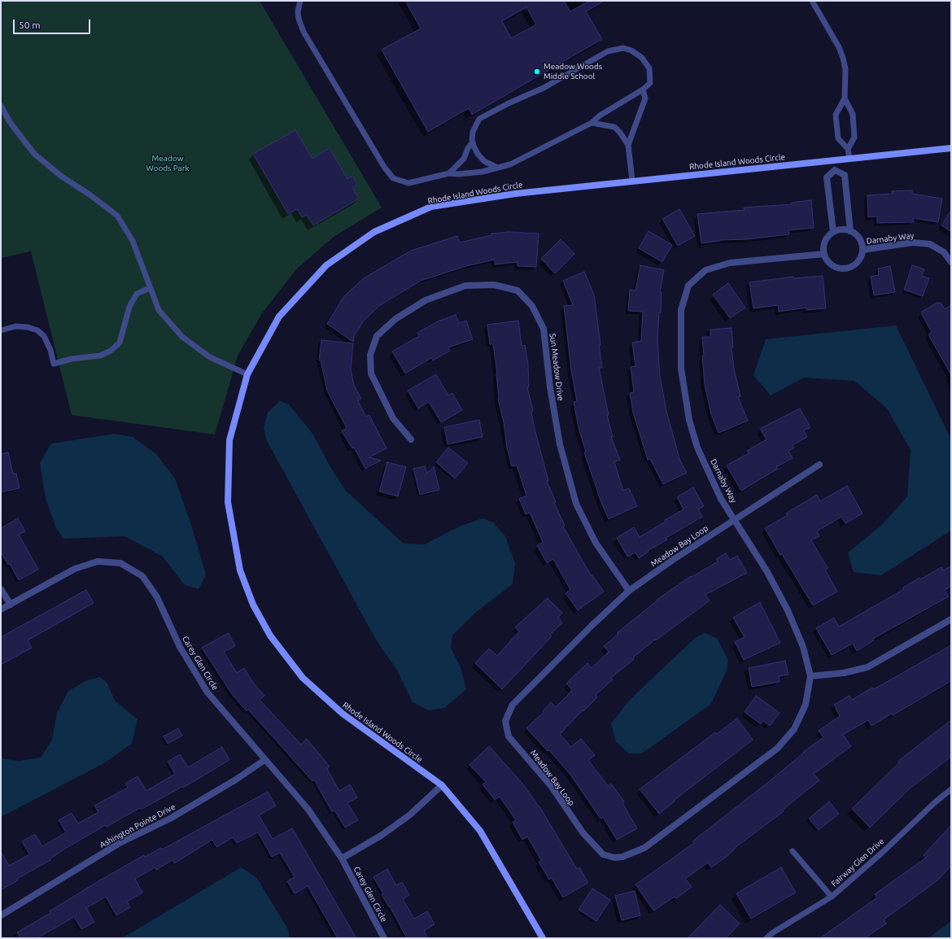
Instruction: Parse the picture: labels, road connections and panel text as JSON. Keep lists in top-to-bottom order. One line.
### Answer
{"streets":{"street":["Rhode Island Woods Circle","Darnaby Way","Sun Meadow Drive","Meadow Bay Loop","Carey Glen Circle","Ashington Pointe Drive"],"lane":["Fairway Glen Drive"]},"crossings":[["Darnaby Way","Meadow Bay Loop"],["Sun Meadow Drive","Meadow Bay Loop"],["Carey Glen Circle","Ashington Pointe Drive"]],"parks":["Meadow Woods Park"],"places":["Meadow Woods Middle School"],"scale_bar":"50 m"}
